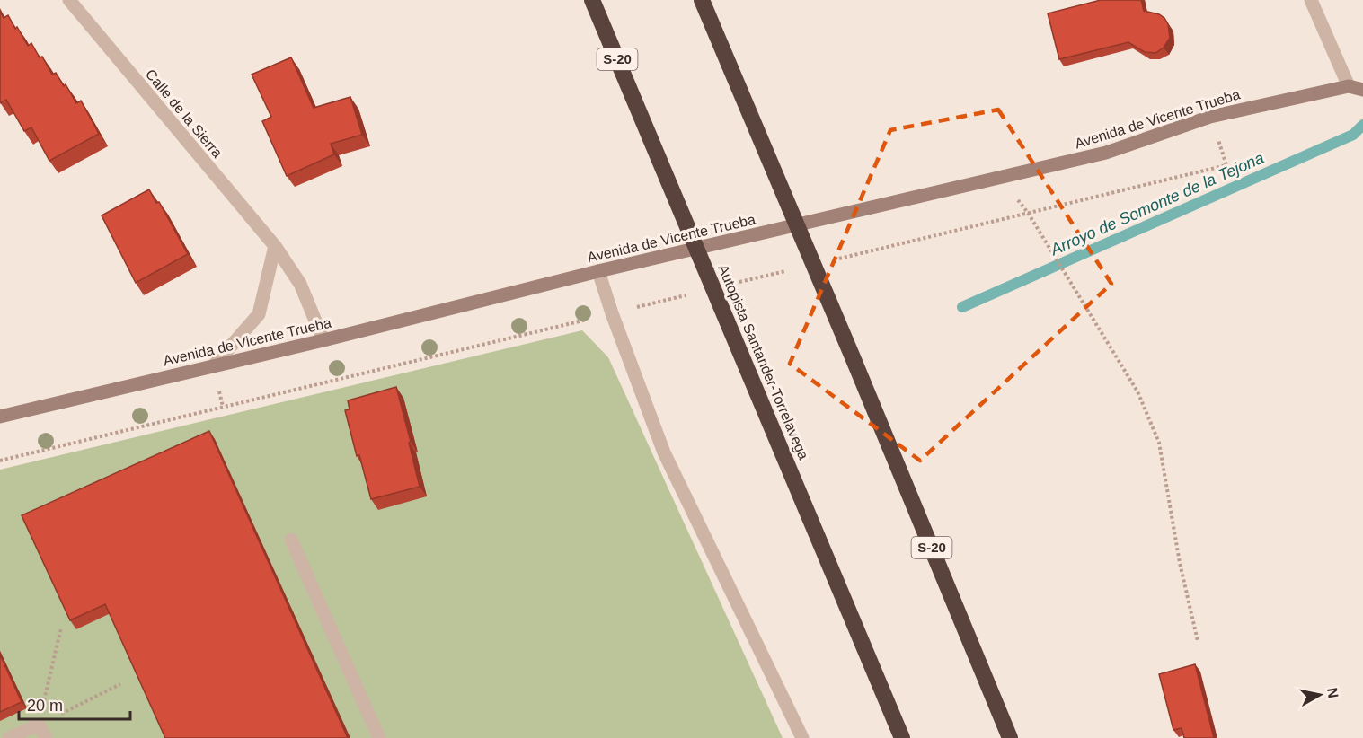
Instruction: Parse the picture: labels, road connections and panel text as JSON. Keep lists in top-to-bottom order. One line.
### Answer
{"streets":{"highway":["S-20","Autopista Santander-Torrelavega"],"main road":["Avenida de Vicente Trueba"],"street":["Calle de la Sierra"]},"crossings":[["Calle de la Sierra","Avenida de Vicente Trueba"]],"water":["Arroyo de Somonte de la Tejona"],"scale_bar":"20 m","north":"right"}
